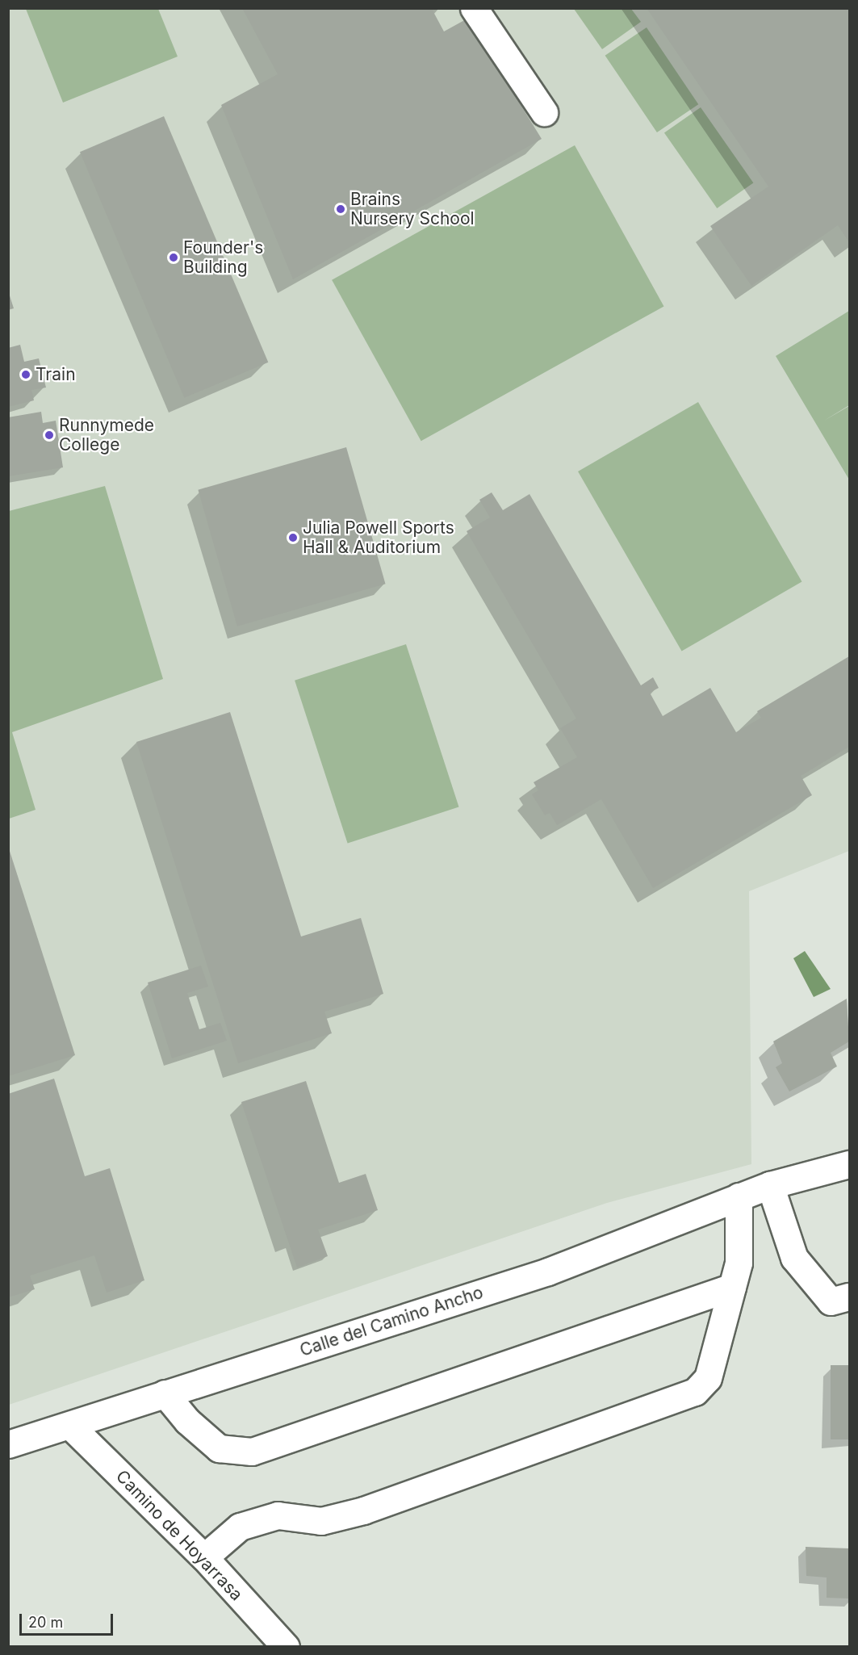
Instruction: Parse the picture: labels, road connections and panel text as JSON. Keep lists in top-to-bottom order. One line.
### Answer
{"streets":{"street":["Calle del Camino Ancho","Camino de Hoyarrasa"]},"crossings":[["Calle del Camino Ancho","Camino de Hoyarrasa"]],"places":["Brains Nursery School","Founder's Building","Train","Runnymede College","Julia Powell Sports Hall & Auditorium"],"scale_bar":"20 m"}
